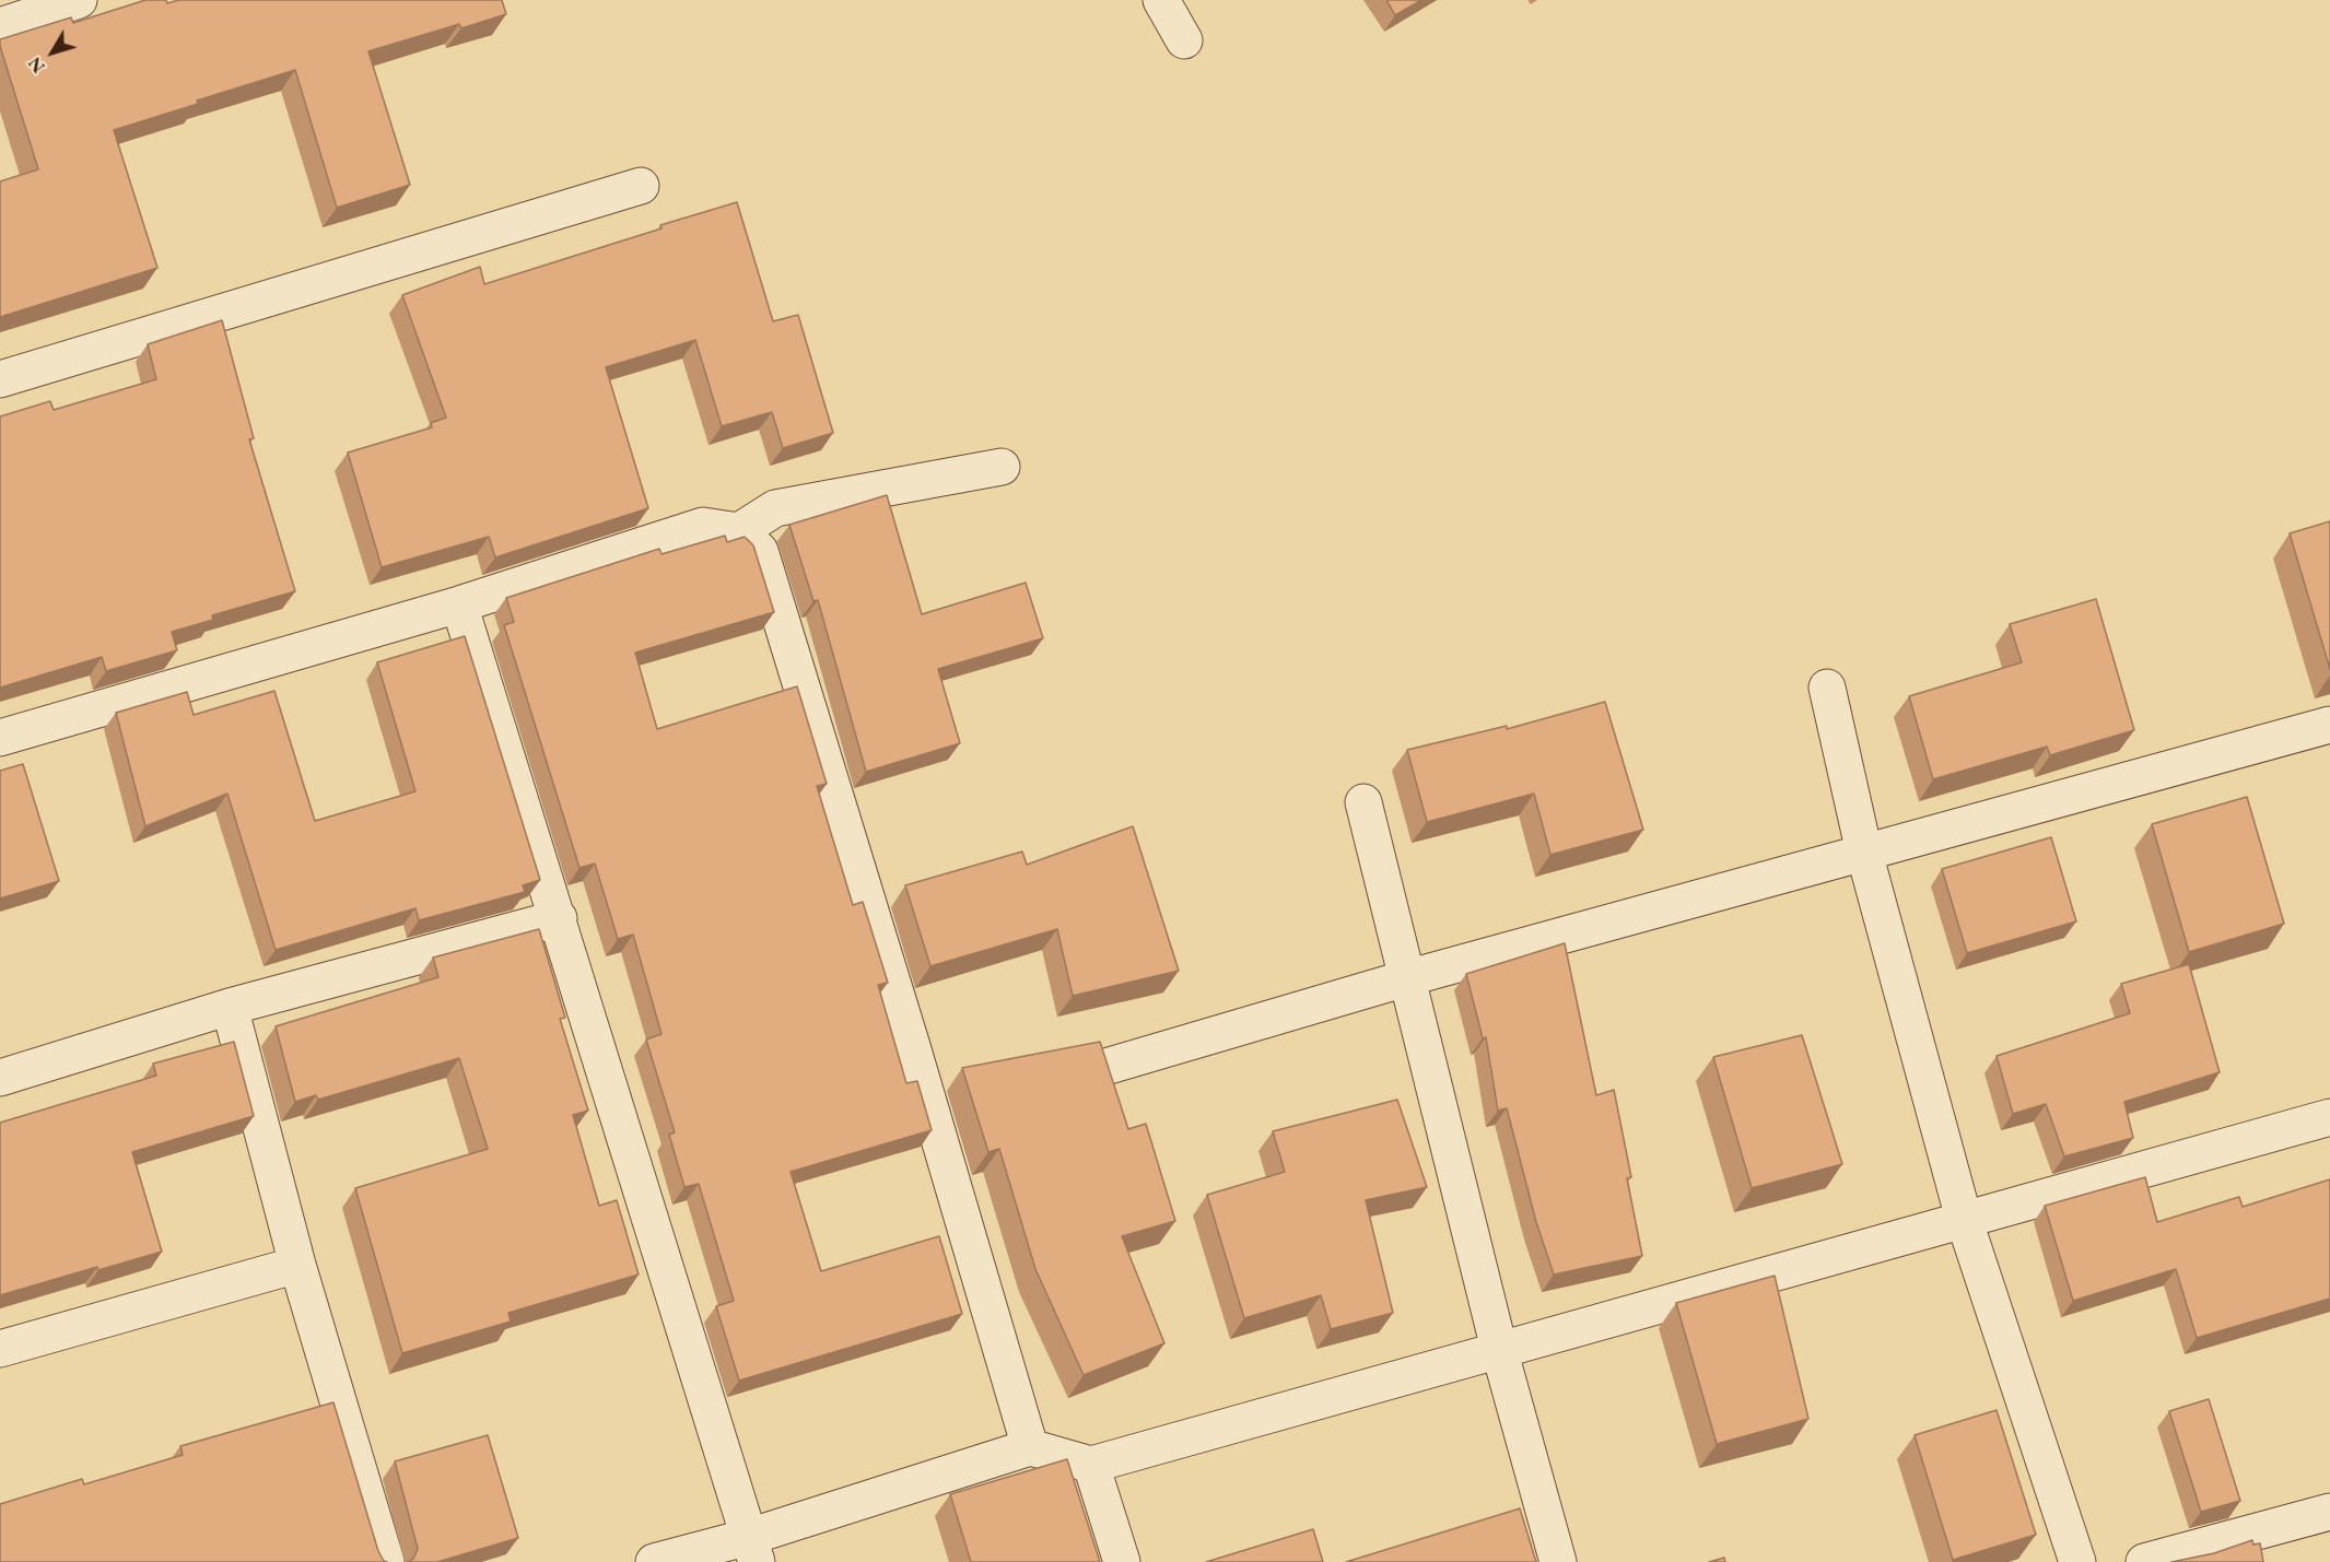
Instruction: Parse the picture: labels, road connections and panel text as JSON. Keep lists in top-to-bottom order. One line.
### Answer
{"north":"bottom left"}
